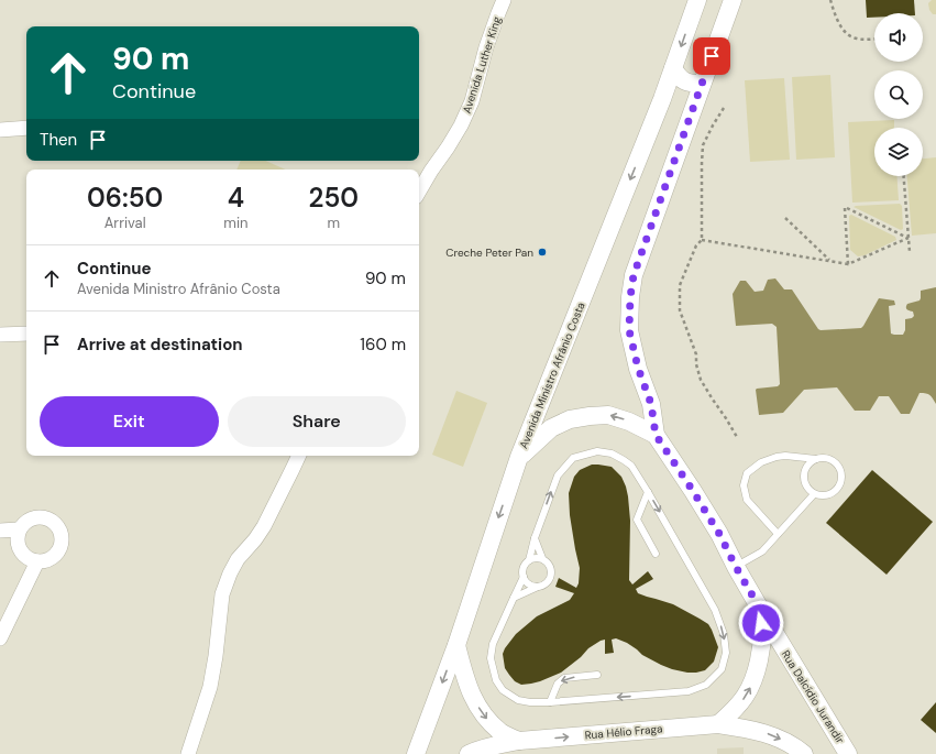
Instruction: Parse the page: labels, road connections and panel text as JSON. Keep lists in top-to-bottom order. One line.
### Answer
{"streets":{"street":["Avenida Luther King","Avenida Ministro Afrânio Costa","Rua Dalcídio Jurandir","Rua Hélio Fraga"]},"one_way":["Rua Hélio Fraga"],"places":["Creche Peter Pan"],"page":{"turn":["90 m","Continue"],"then":"Then","eta":["06:50","Arrival","4","min","250","m"],"list":[{"name":"Continue","note":"Avenida Ministro Afrânio Costa","value":"90 m"},{"name":"Arrive at destination","value":"160 m"}],"buttons":["Exit","Share"]}}
